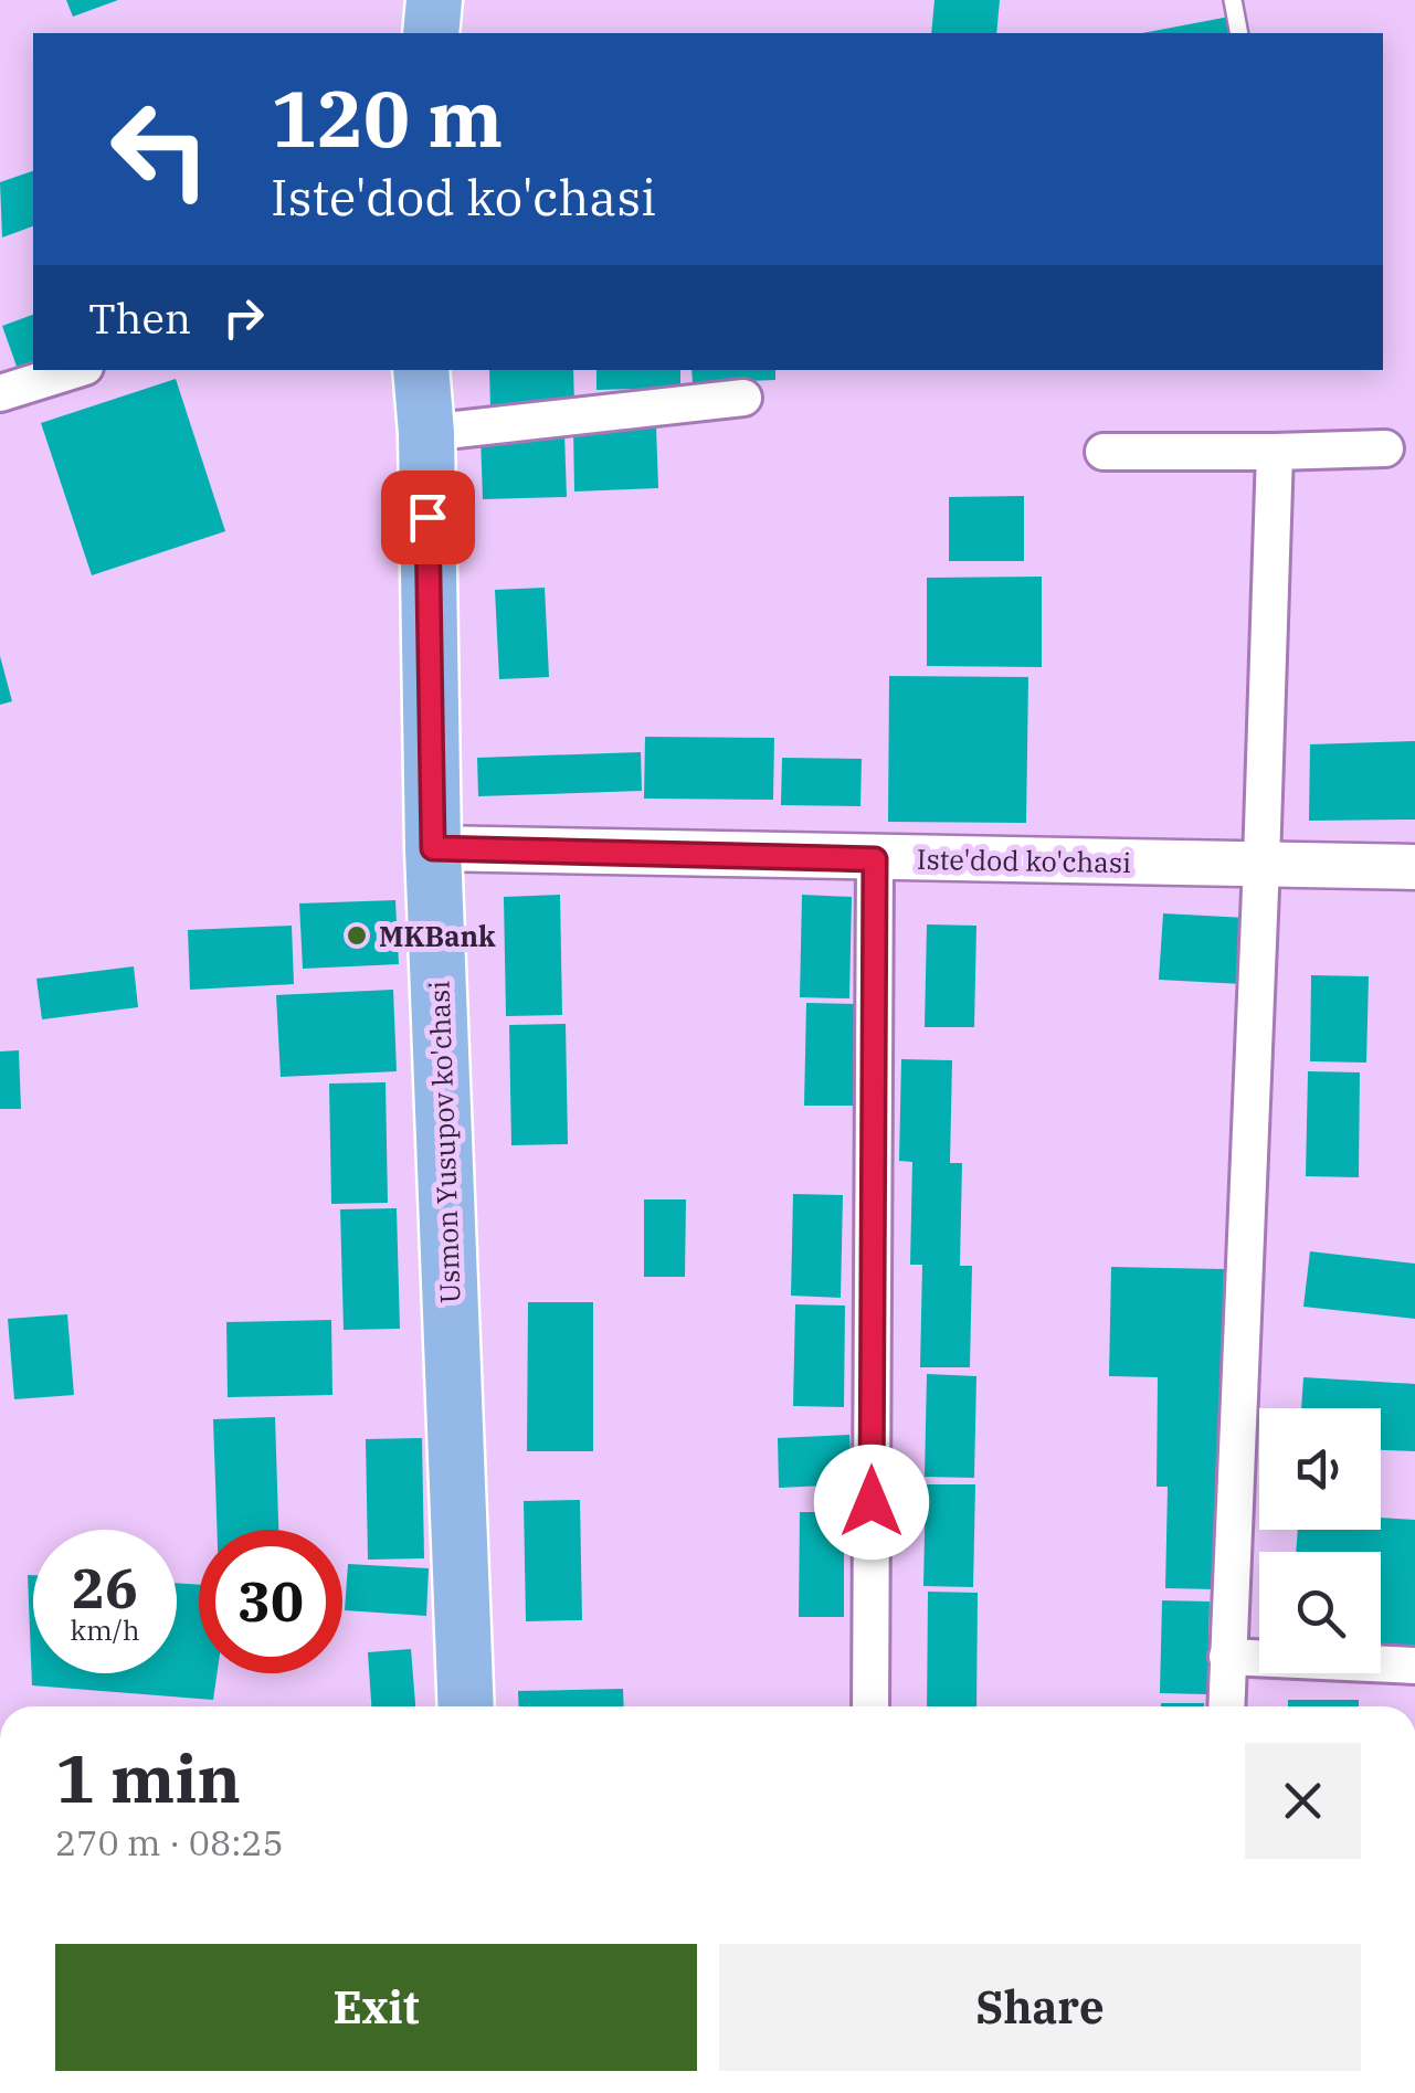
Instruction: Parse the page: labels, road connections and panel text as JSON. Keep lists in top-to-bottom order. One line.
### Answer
{"streets":{"main road":["Usmon Yusupov ko'chasi"],"street":["Iste'dod ko'chasi"]},"crossings":[["Iste'dod ko'chasi","Usmon Yusupov ko'chasi"]],"places":["MKBank"],"page":{"turn":["120 m","Iste'dod ko'chasi"],"then":"Then","speed":"26 km/h","limit":"30","heading":["1 min","270 m · 08:25"],"buttons":["Exit","Share"]}}
